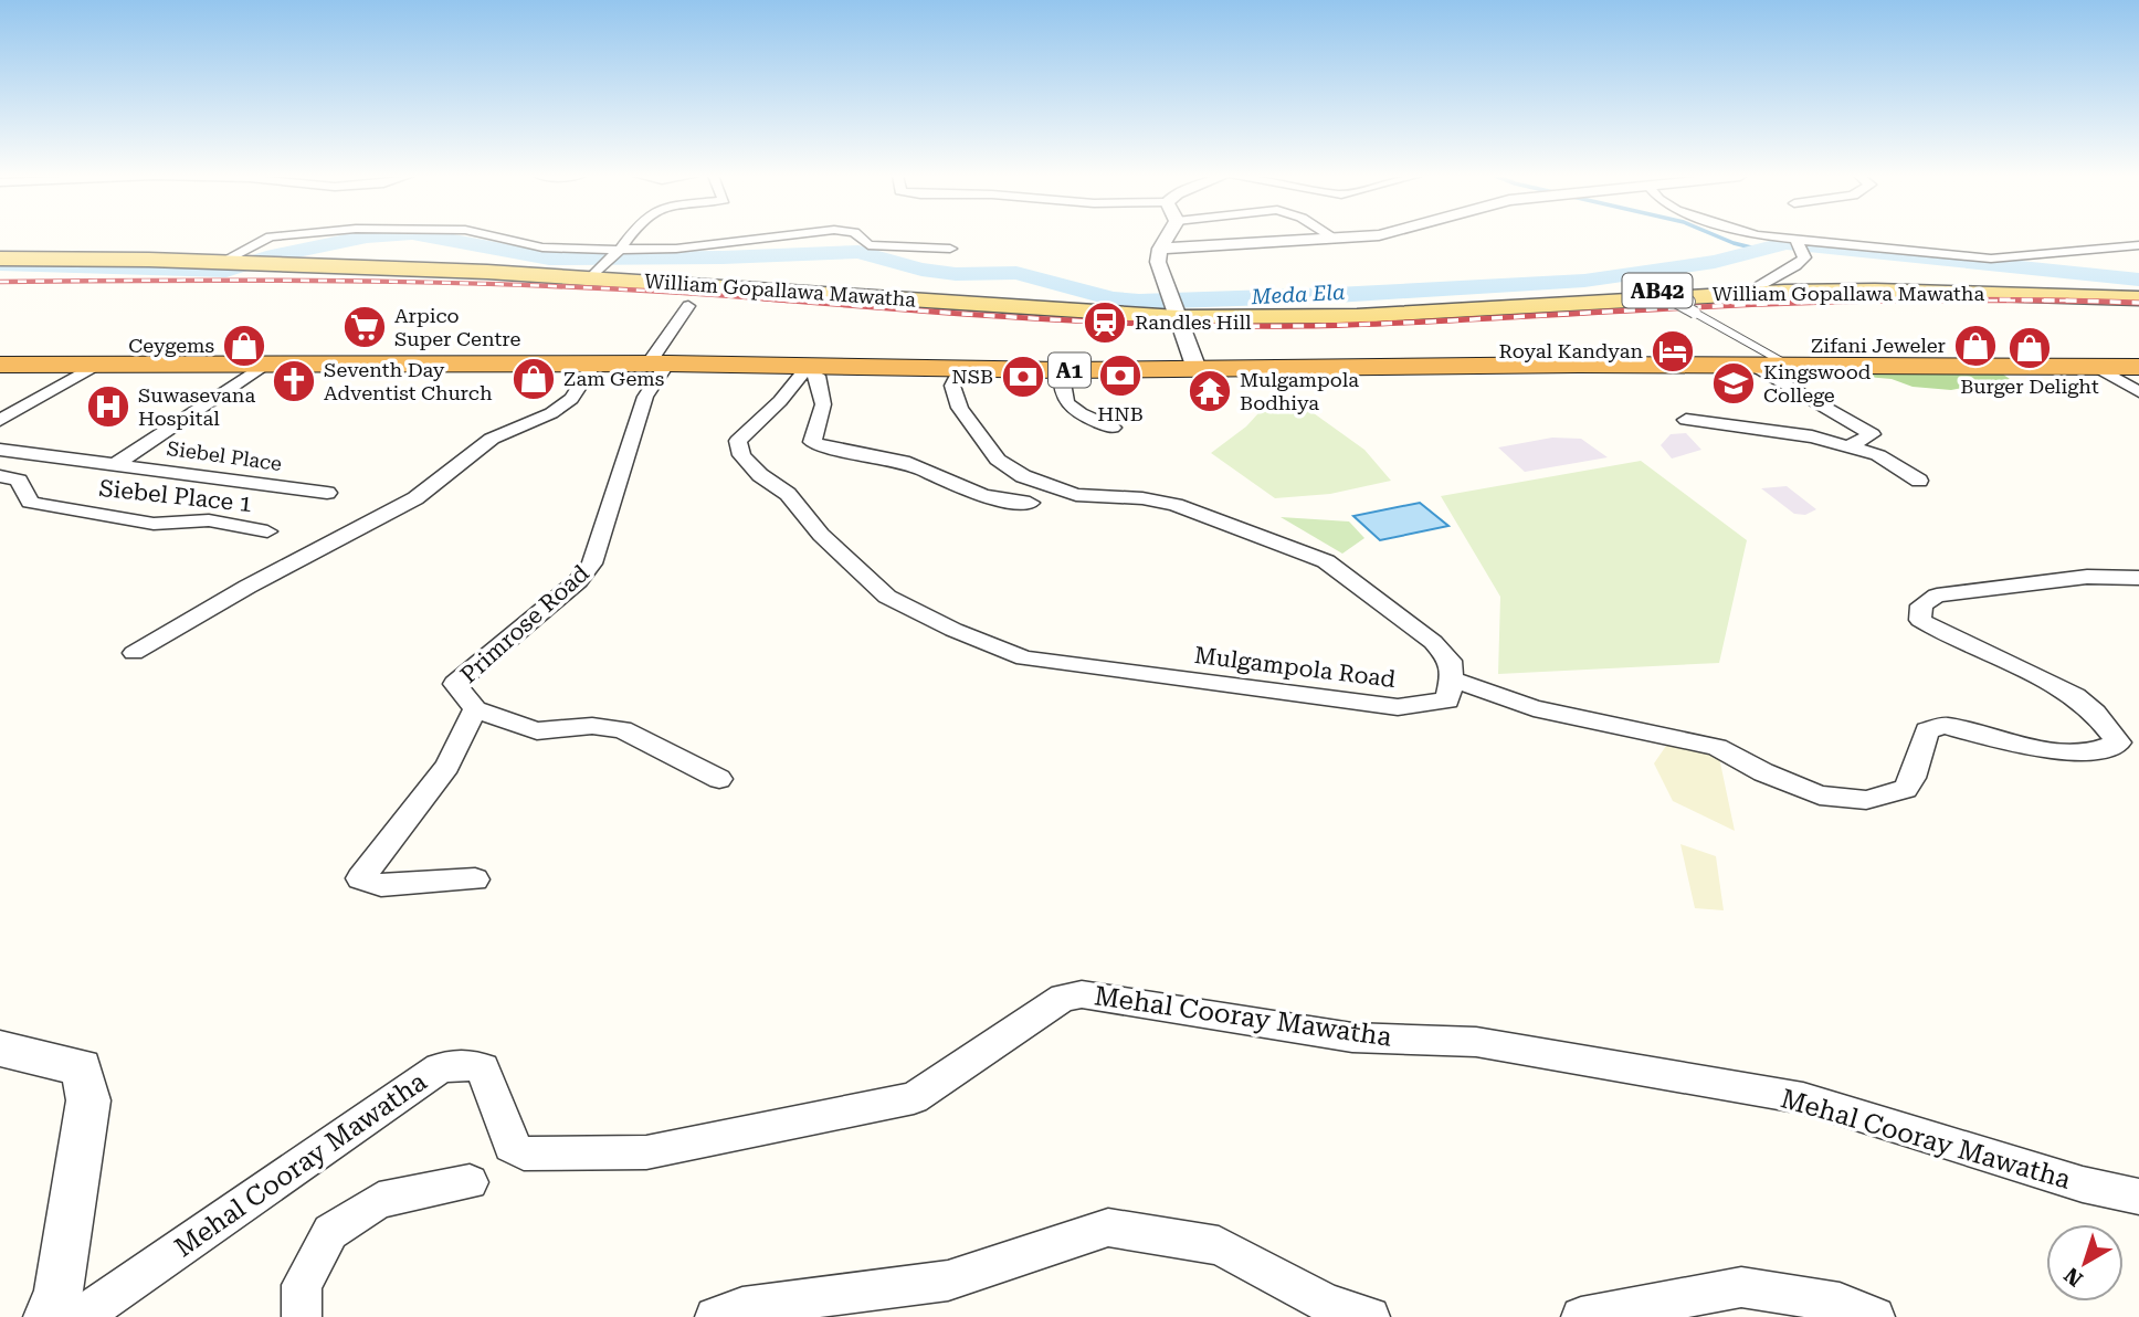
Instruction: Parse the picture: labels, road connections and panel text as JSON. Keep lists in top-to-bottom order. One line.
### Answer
{"streets":{"highway":["A1"],"main road":["William Gopallawa Mawatha","AB42"],"street":["Siebel Place","Siebel Place 1","Primrose Road","Mulgampola Road","Mehal Cooray Mawatha"]},"crossings":[["A1","Siebel Place"],["A1","Primrose Road"],["A1","Mulgampola Road"]],"water":["Meda Ela"],"places":{"station":["Randles Hill"],"supermarket":["Arpico Super Centre"],"shop":["Ceygems","Zifani Jeweler","Burger Delight","Zam Gems"],"hotel":["Royal Kandyan"],"bank":["HNB","NSB"],"church":["Seventh Day Adventist Church"],"school or university":["Kingswood College"],"temple":["Mulgampola Bodhiya"],"hospital":["Suwasevana Hospital"]},"north":"bottom left"}
